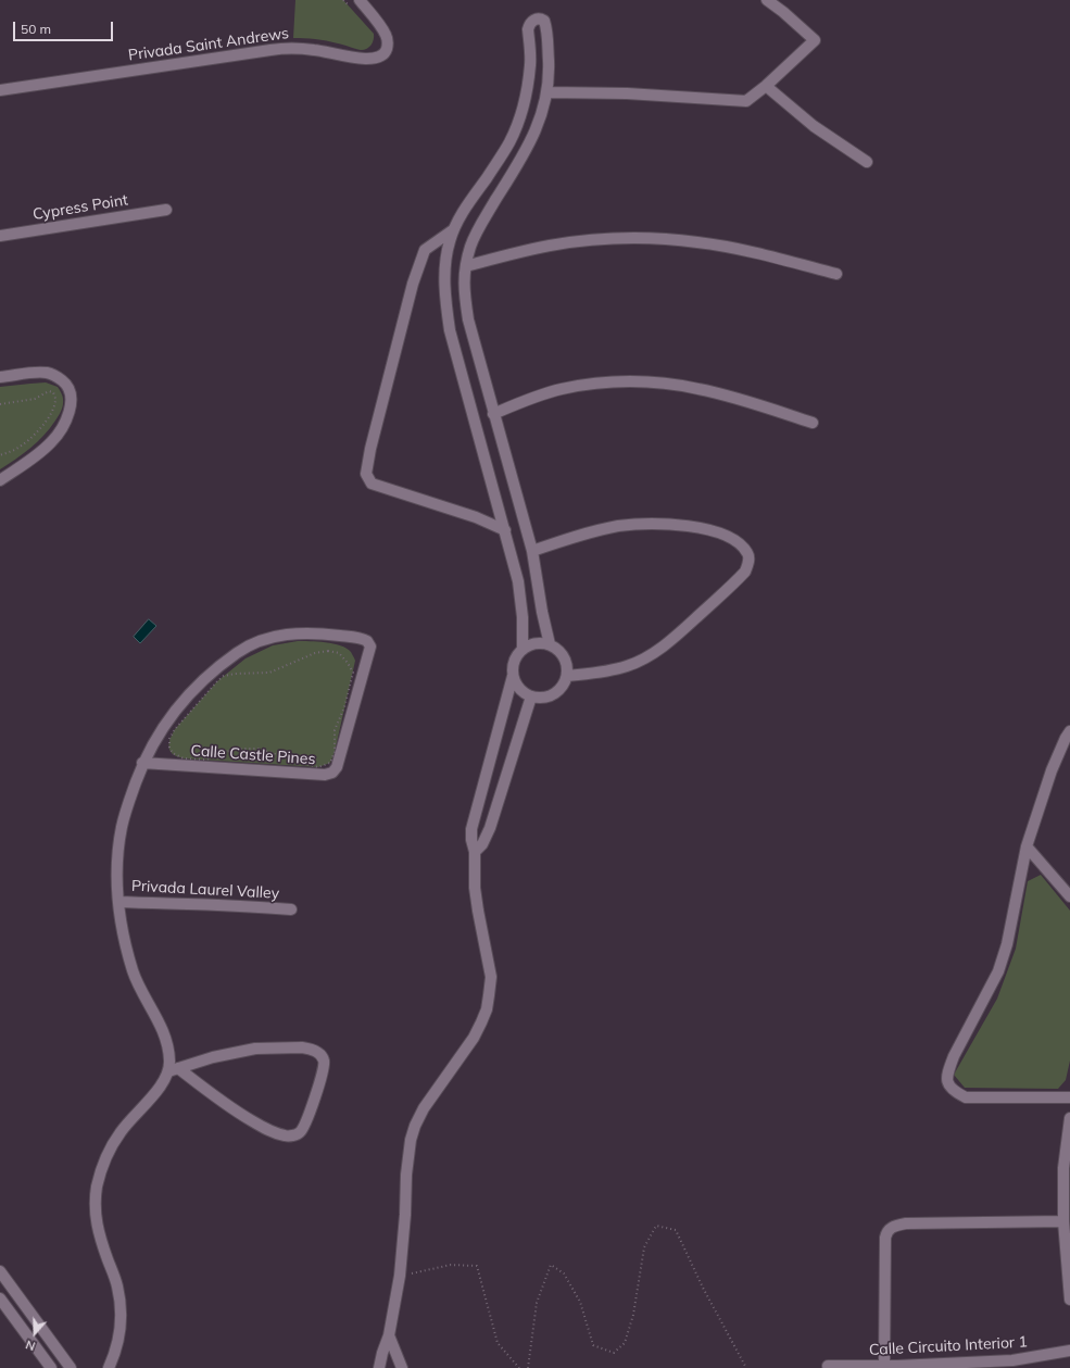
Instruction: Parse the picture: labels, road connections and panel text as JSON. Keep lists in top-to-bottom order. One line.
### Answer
{"streets":{"street":["Privada Saint Andrews","Cypress Point","Calle Castle Pines","Privada Laurel Valley","Calle Circuito Interior 1"]},"crossings":[["Calle Castle Pines","Privada Laurel Valley"]],"scale_bar":"50 m","north":"bottom"}
